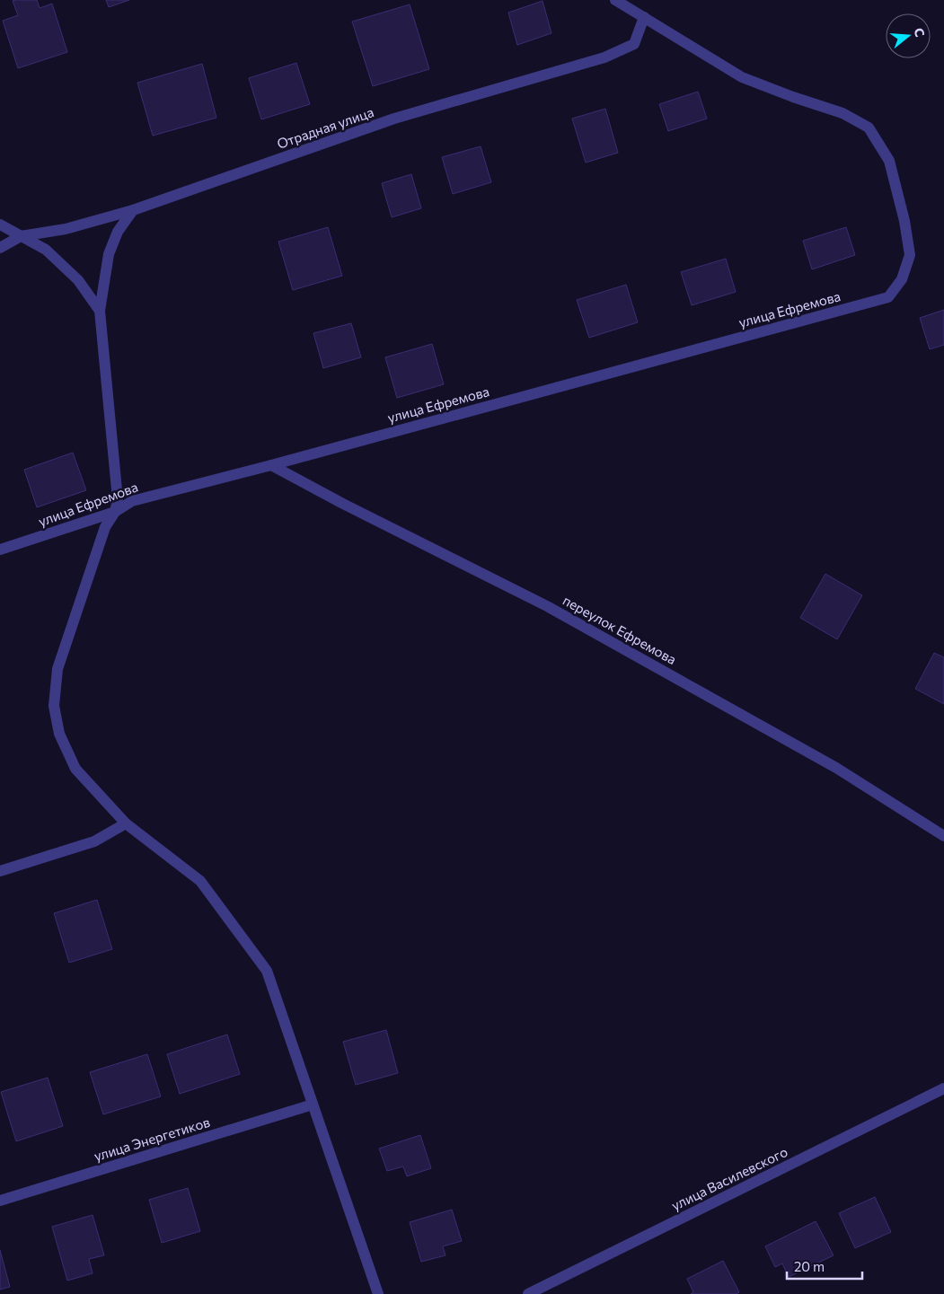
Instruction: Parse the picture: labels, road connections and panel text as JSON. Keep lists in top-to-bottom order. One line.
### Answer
{"streets":{"street":["Отрадная улица","улица Ефремова","переулок Ефремова","улица Энергетиков","улица Василевского"]},"crossings":[["Отрадная улица","улица Ефремова"],["улица Ефремова","переулок Ефремова"]],"scale_bar":"20 m","north":"right"}
